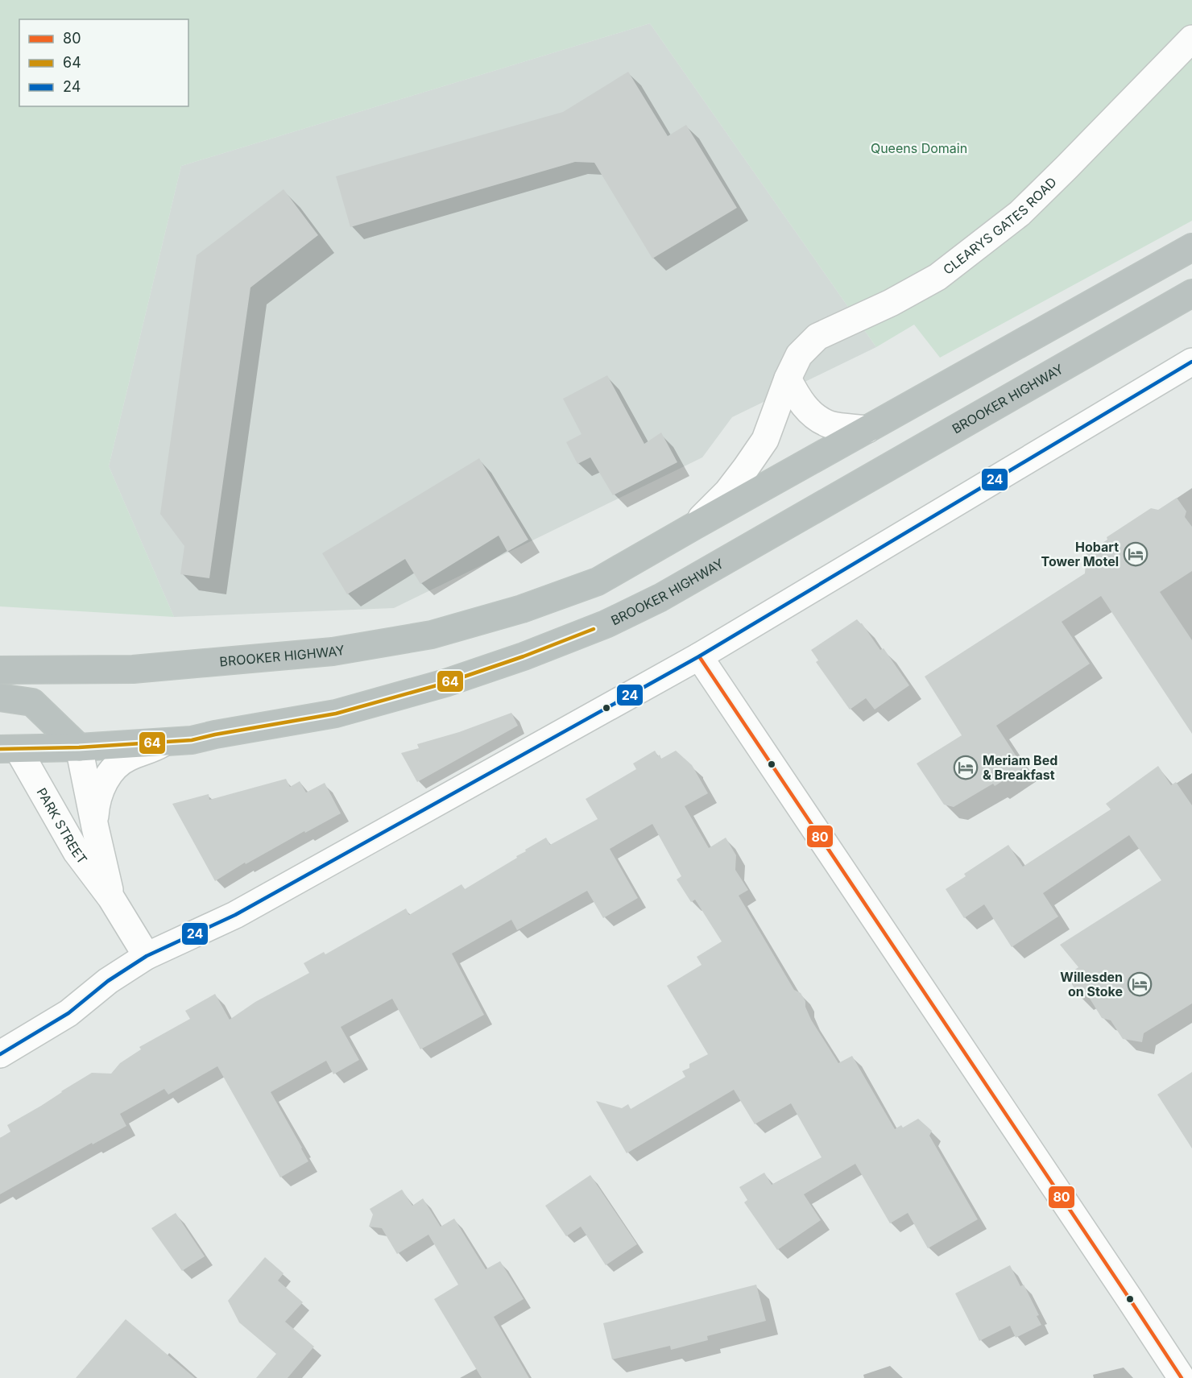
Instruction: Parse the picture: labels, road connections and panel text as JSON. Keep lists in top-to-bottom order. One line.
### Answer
{"streets":{"highway":["BROOKER HIGHWAY"],"street":["CLEARYS GATES ROAD","PARK STREET"]},"crossings":[["CLEARYS GATES ROAD","BROOKER HIGHWAY"],["BROOKER HIGHWAY","PARK STREET"]],"parks":["Queens Domain"],"places":{"hotel":["Hobart Tower Motel","Meriam Bed & Breakfast","Willesden on Stoke"]},"lines":["transit line 24","transit line 64","transit line 80"],"legend":["80","64","24"]}
